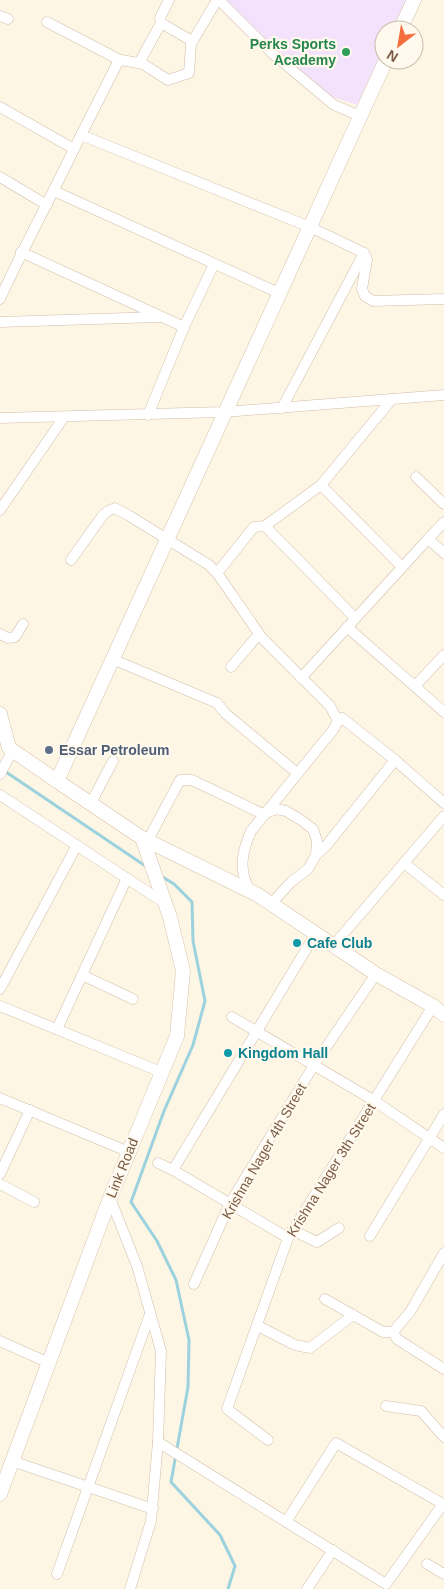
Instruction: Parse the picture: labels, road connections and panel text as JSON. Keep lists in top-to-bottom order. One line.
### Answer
{"streets":{"street":["Krishna Nager 4th Street","Link Road","Krishna Nager 3th Street"]},"places":["Perks Sports Academy","Essar Petroleum","Cafe Club","Kingdom Hall"],"north":"bottom left"}
